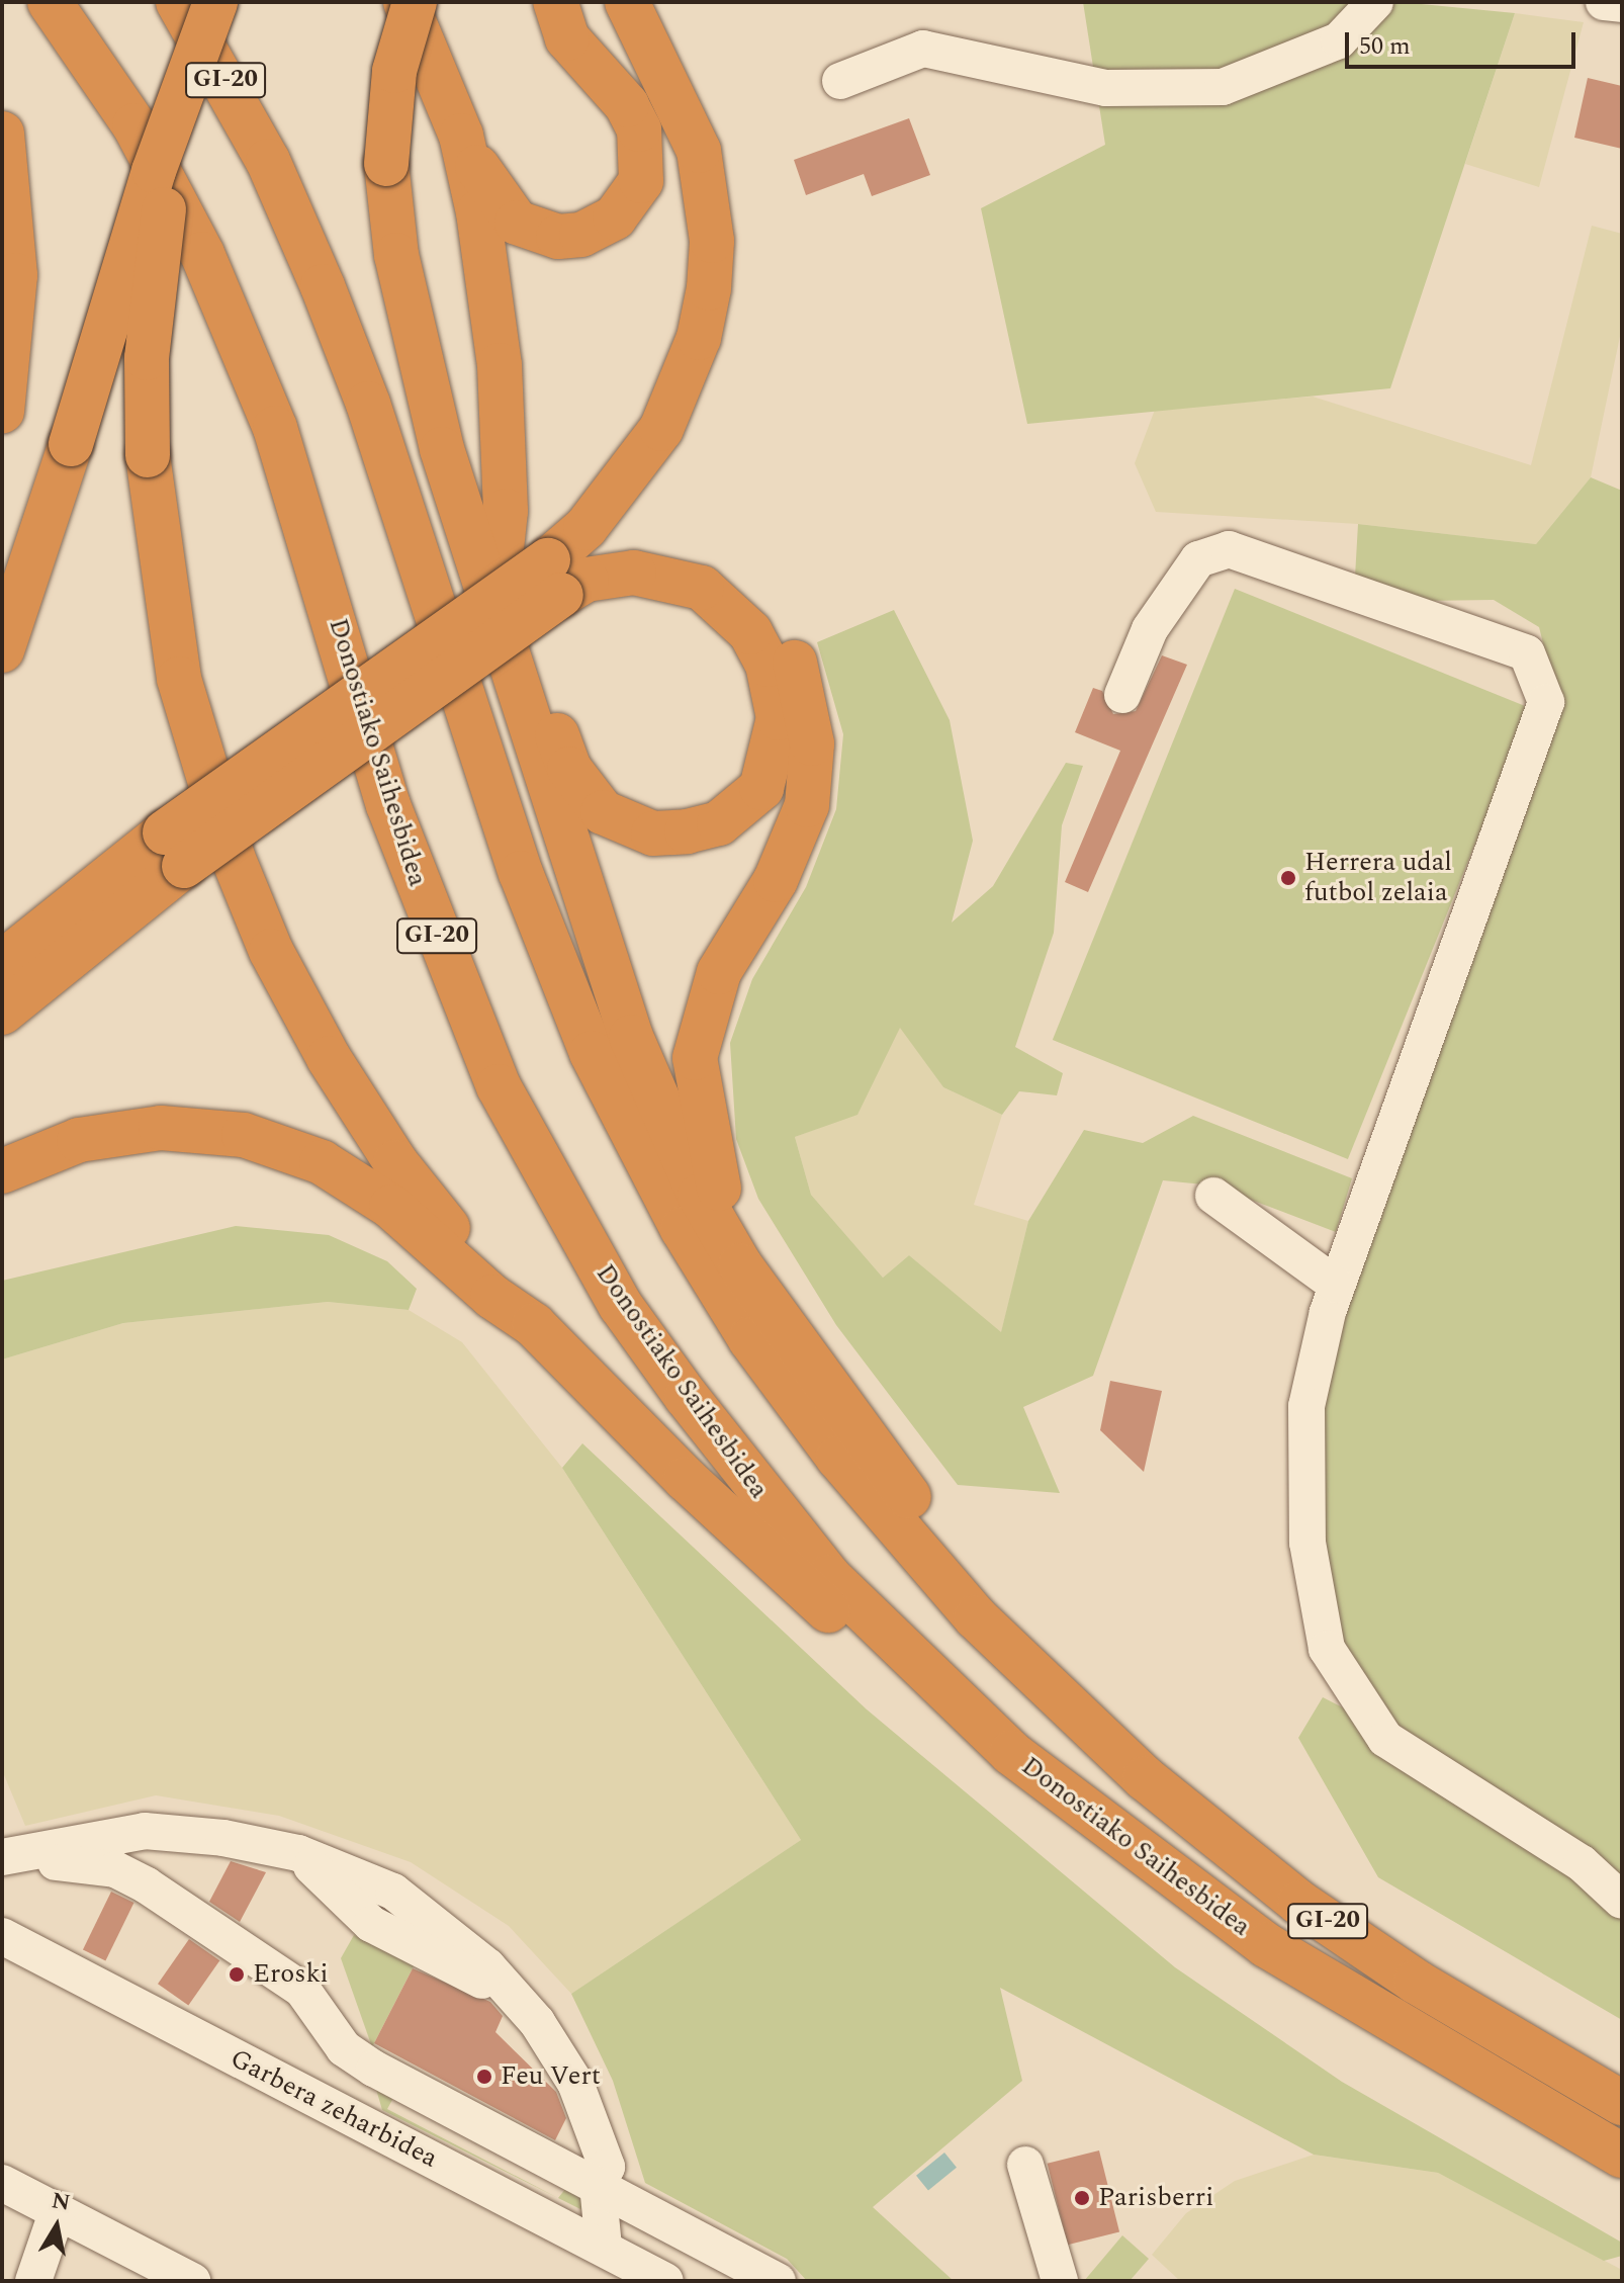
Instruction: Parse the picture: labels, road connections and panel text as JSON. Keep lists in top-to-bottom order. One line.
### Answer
{"streets":{"highway":["GI-20","Donostiako Saihesbidea"],"street":["Garbera zeharbidea"]},"places":["Herrera udal futbol zelaia","Eroski","Feu Vert","Parisberri"],"scale_bar":"50 m","north":"top"}
